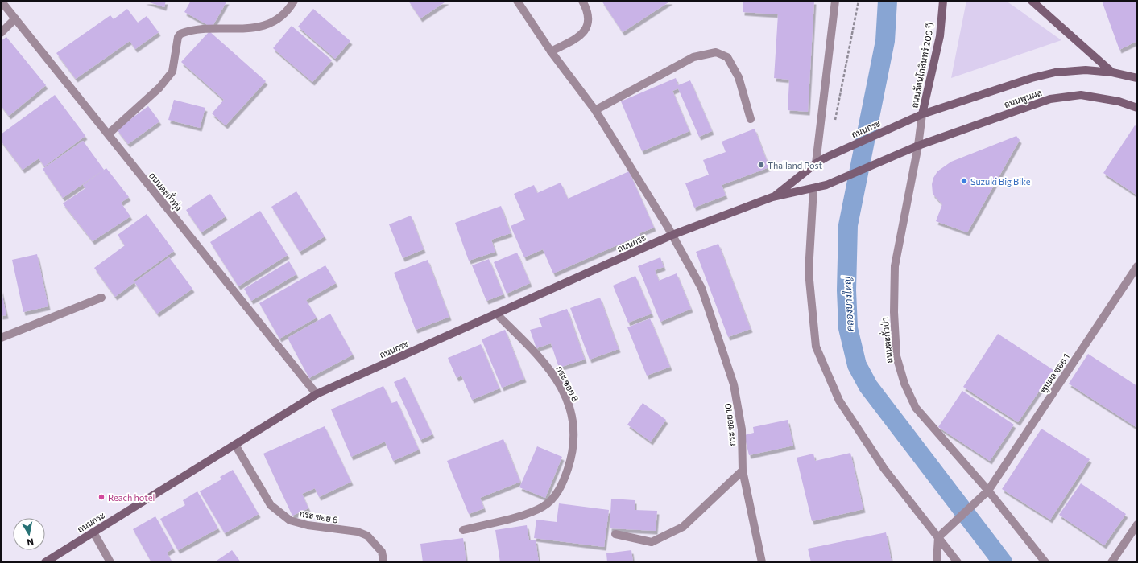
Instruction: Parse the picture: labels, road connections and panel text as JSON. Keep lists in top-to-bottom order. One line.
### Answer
{"streets":{"main road":["ถนนรัตนโกสินทร์ 200 ปี","ถนนพูนผล","ถนนกระ"],"street":["ถนนตะกั่วทุ่ง","ถนนตะกั่วป่า","พูนผล ซอย 1","กระ ซอย 8","กระ ซอย 10","กระ ซอย 6"]},"crossings":[["ถนนรัตนโกสินทร์ 200 ปี","ถนนพูนผล"],["ถนนรัตนโกสินทร์ 200 ปี","ถนนกระ"],["ถนนรัตนโกสินทร์ 200 ปี","ถนนตะกั่วป่า"],["ถนนพูนผล","ถนนกระ"],["ถนนพูนผล","ถนนตะกั่วป่า"],["ถนนกระ","ถนนตะกั่วทุ่ง"],["ถนนกระ","ถนนตะกั่วป่า"],["ถนนกระ","กระ ซอย 8"],["ถนนกระ","กระ ซอย 10"],["ถนนกระ","กระ ซอย 6"],["ถนนตะกั่วป่า","พูนผล ซอย 1"]],"water":["คลองบางใหญ่"],"places":["Thailand Post","Suzuki Big Bike","Reach hotel"],"north":"bottom"}
